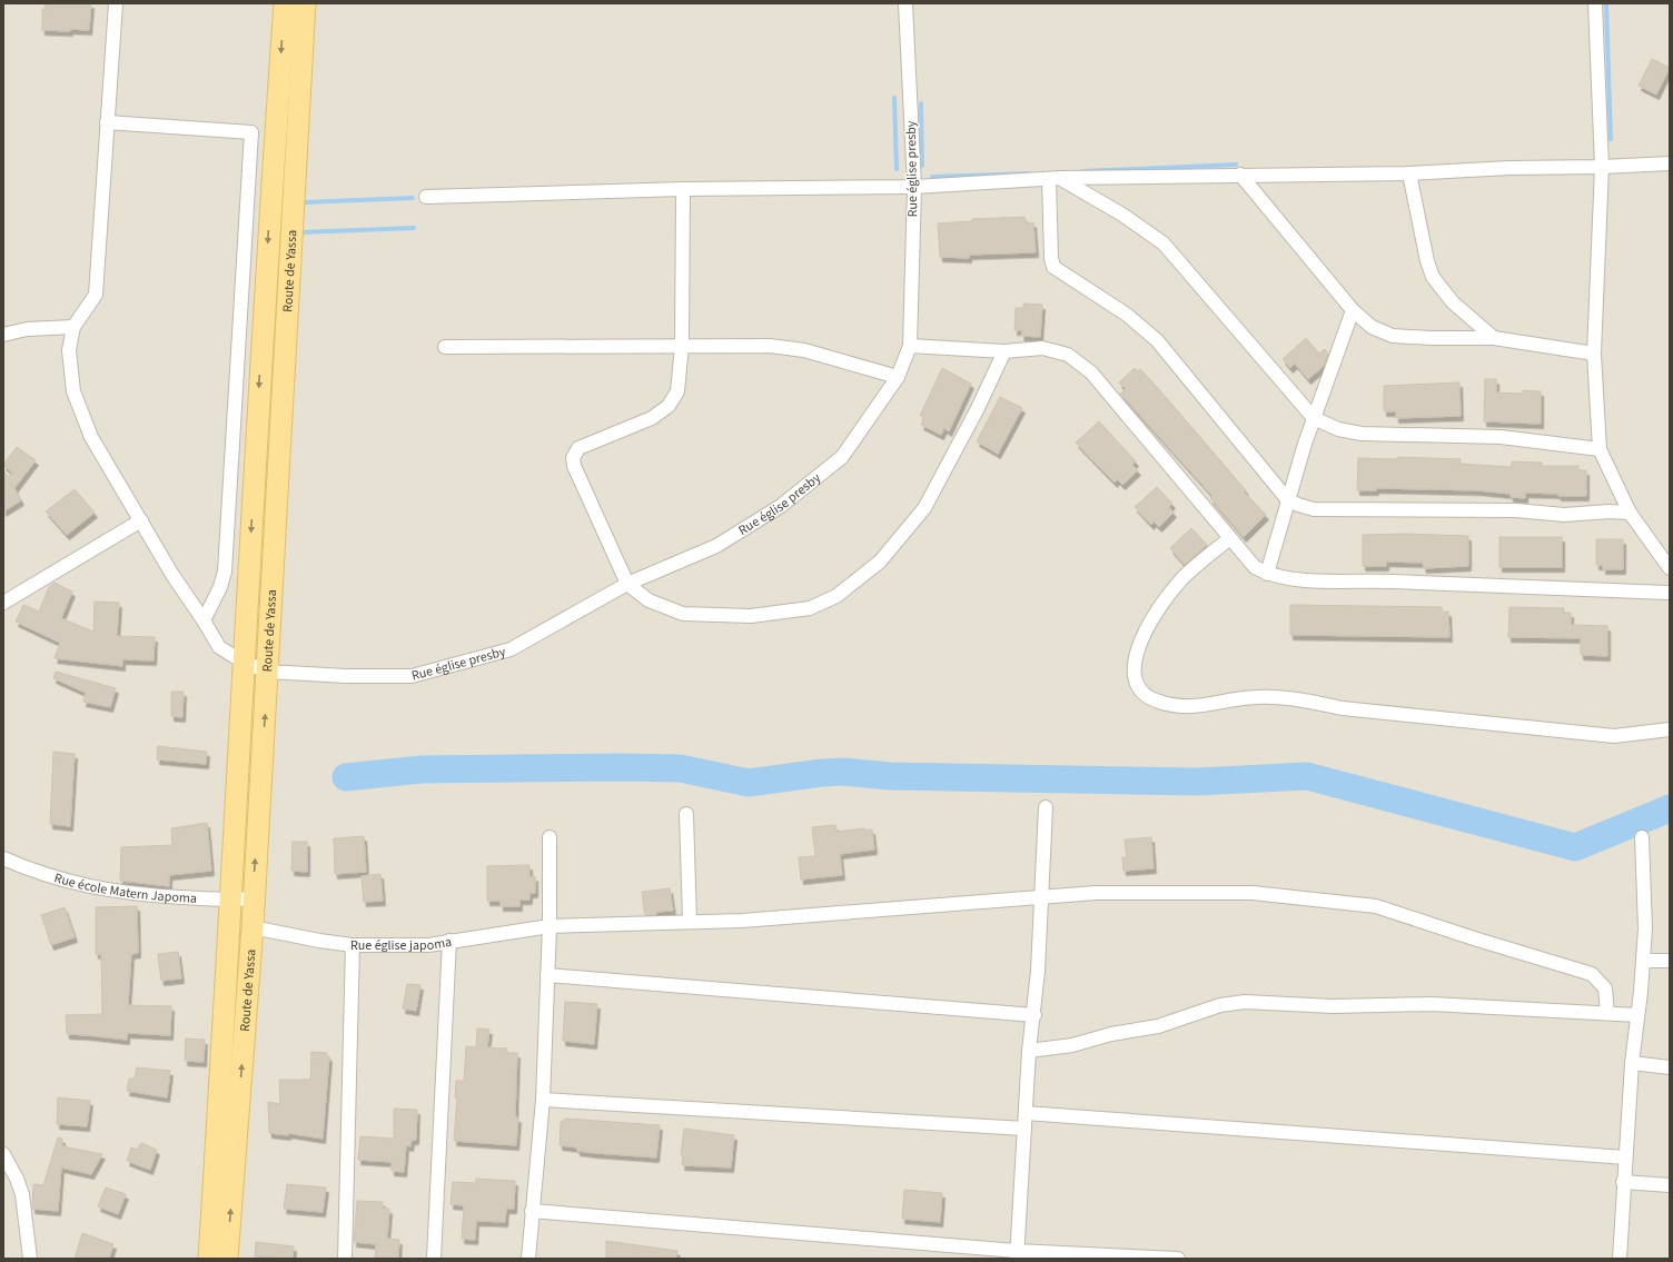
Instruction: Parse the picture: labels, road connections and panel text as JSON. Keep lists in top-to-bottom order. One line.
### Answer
{"streets":{"main road":["Route de Yassa"],"street":["Rue église presby","Rue école Matern Japoma","Rue église japoma"]},"crossings":[["Rue église presby","Route de Yassa"],["Route de Yassa","Rue école Matern Japoma"],["Route de Yassa","Rue église japoma"]]}
